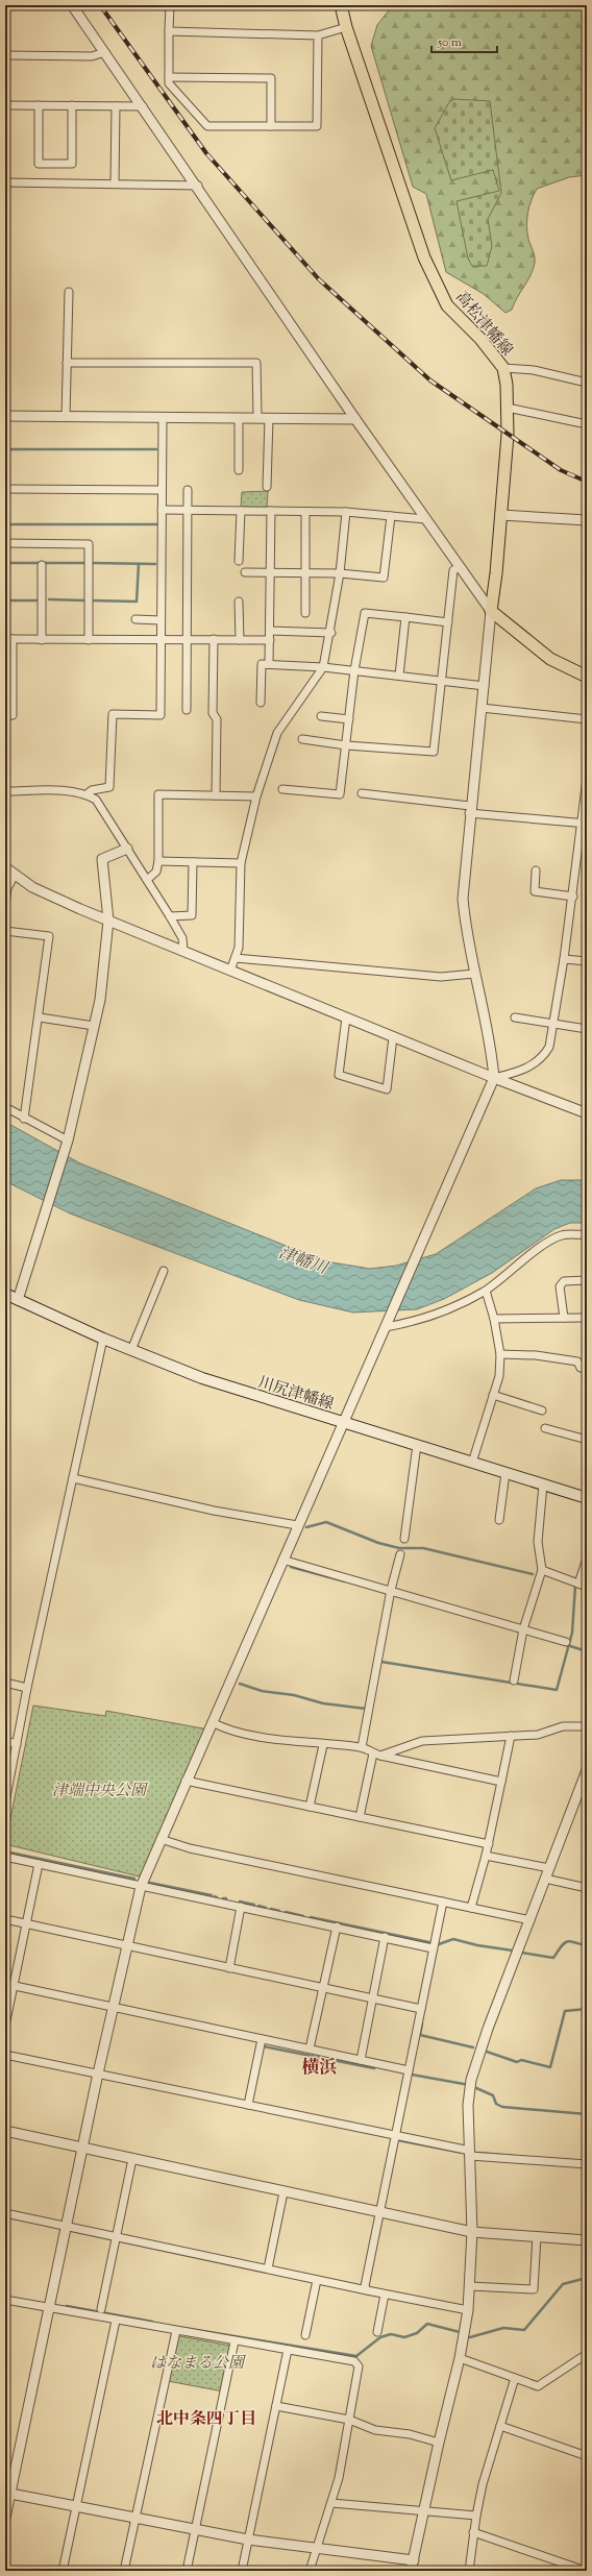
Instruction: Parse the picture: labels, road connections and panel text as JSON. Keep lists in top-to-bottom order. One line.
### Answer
{"streets":{"main road":["高松津幡線","川尻津幡線"]},"districts":["横浜","北中条四丁目"],"water":["津幡川"],"parks":["津端中央公園","はなまる公園"],"scale_bar":"50 m"}
